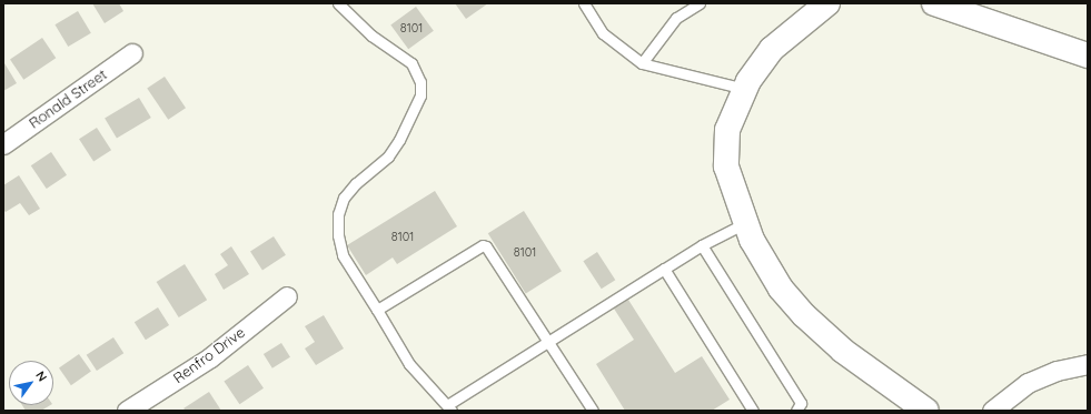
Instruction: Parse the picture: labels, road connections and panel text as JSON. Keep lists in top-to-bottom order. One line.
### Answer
{"streets":{"street":["Ronald Street","Renfro Drive"]},"house_numbers":["8101","8101","8101"],"north":"top right"}
